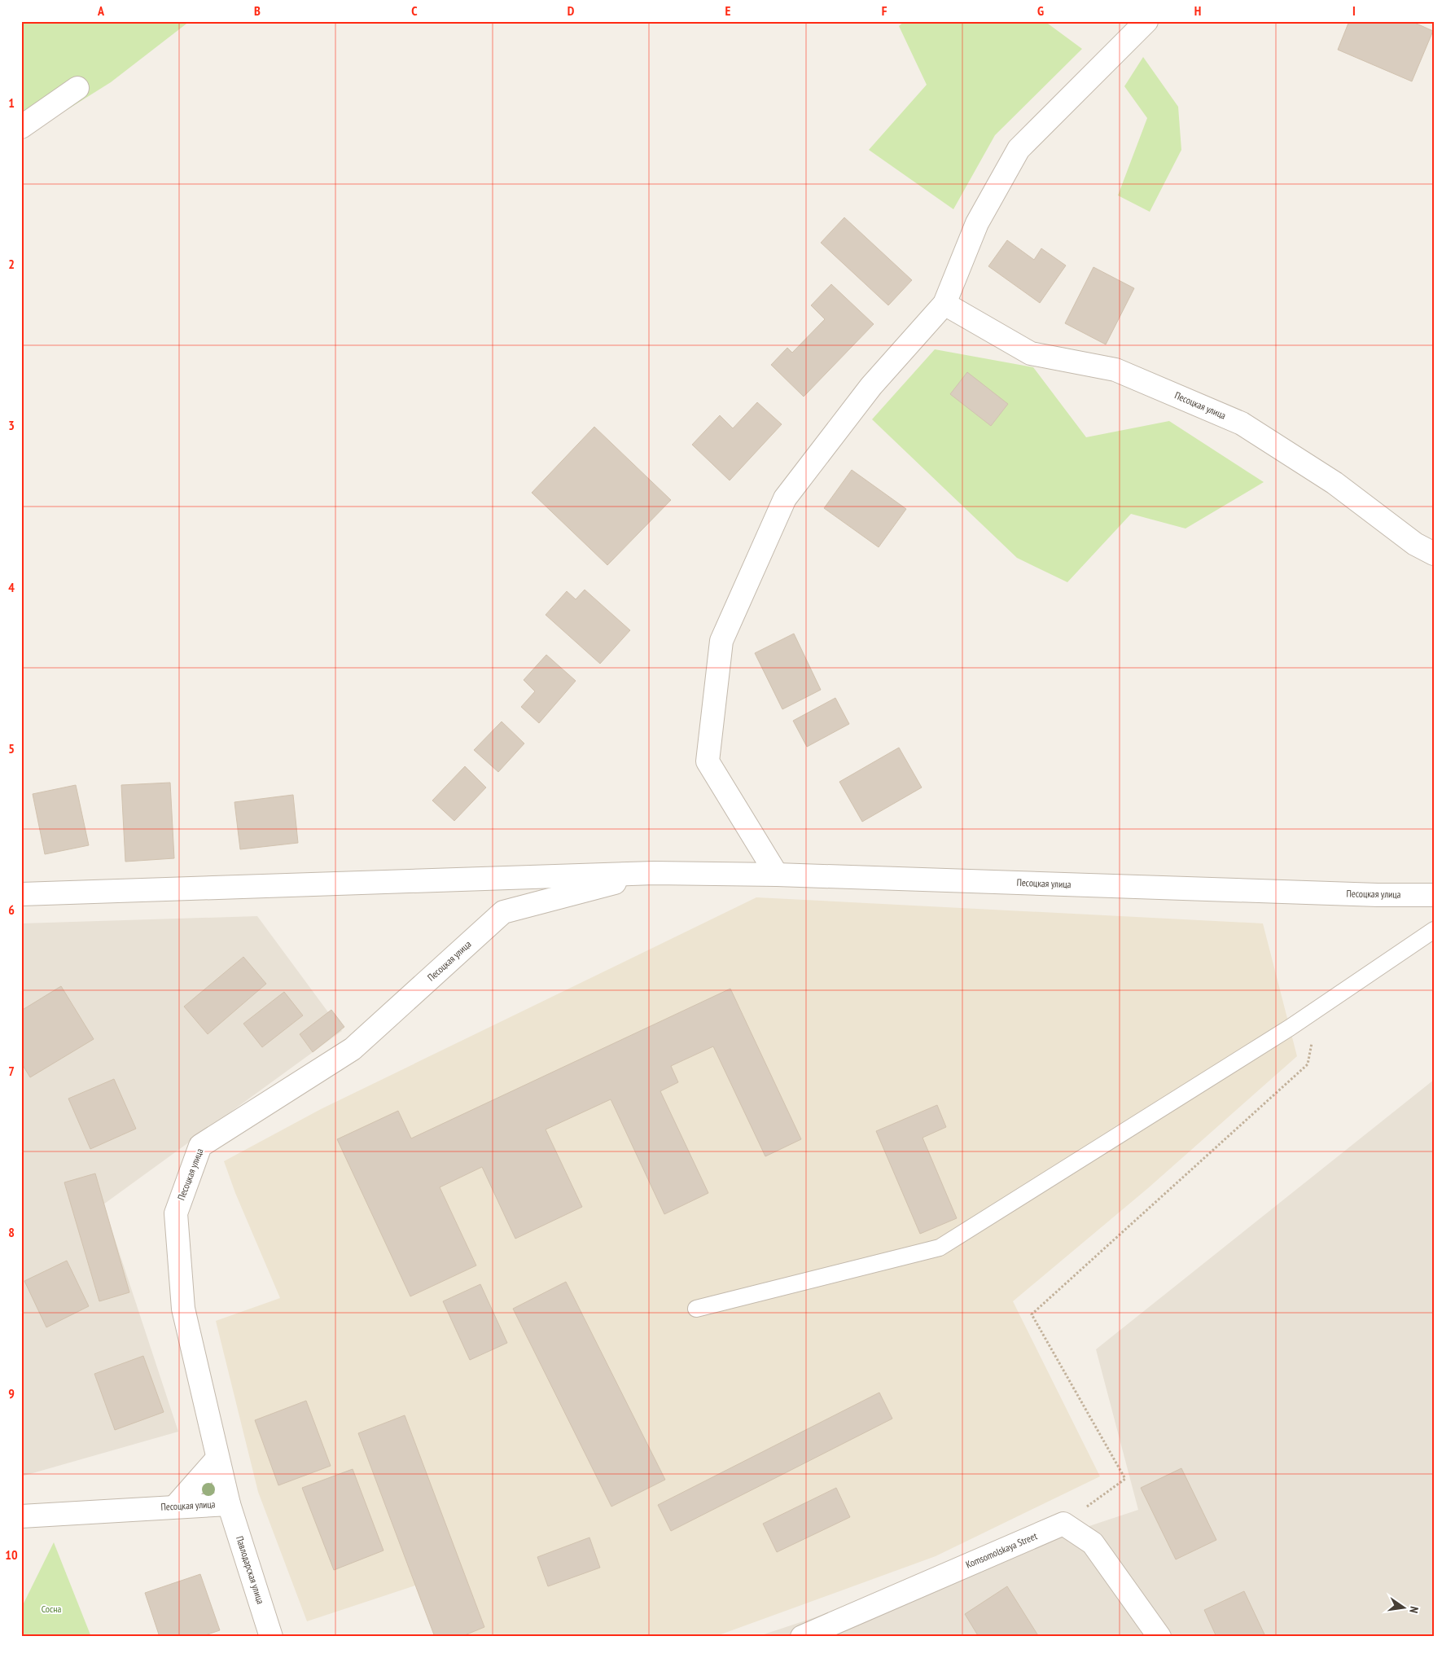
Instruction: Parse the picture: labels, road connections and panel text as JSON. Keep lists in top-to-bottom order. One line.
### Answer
{"streets":{"street":["Песоцкая улица","Komsomolskaya Street","Павлодарская улица"]},"crossings":[["Песоцкая улица","Павлодарская улица"]],"parks":["Сосна"],"north":"right","grid":{"columns":["A","B","C","D","E","F","G","H","I"],"rows":["1","2","3","4","5","6","7","8","9","10"]}}
